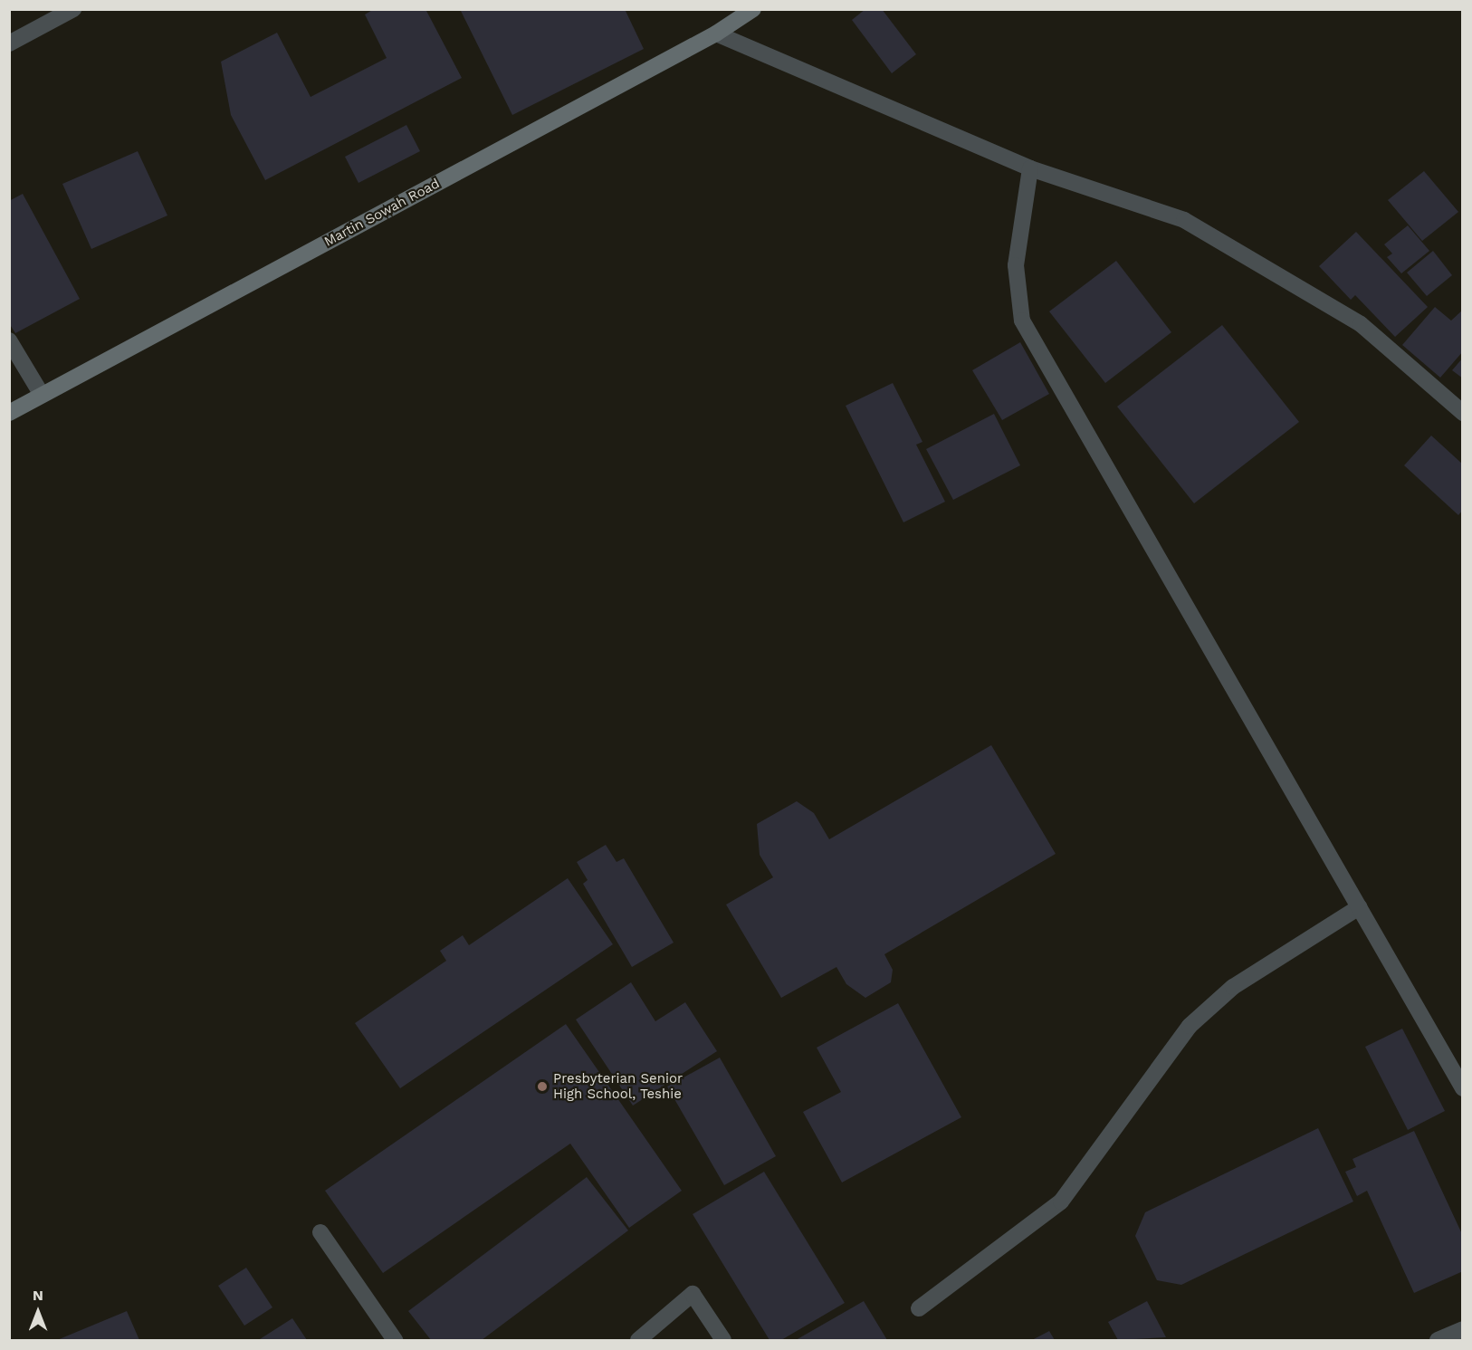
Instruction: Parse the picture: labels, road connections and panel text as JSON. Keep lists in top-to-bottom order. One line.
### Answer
{"streets":{"street":["Martin Sowah Road"]},"places":["Presbyterian Senior High School, Teshie"],"north":"top"}
